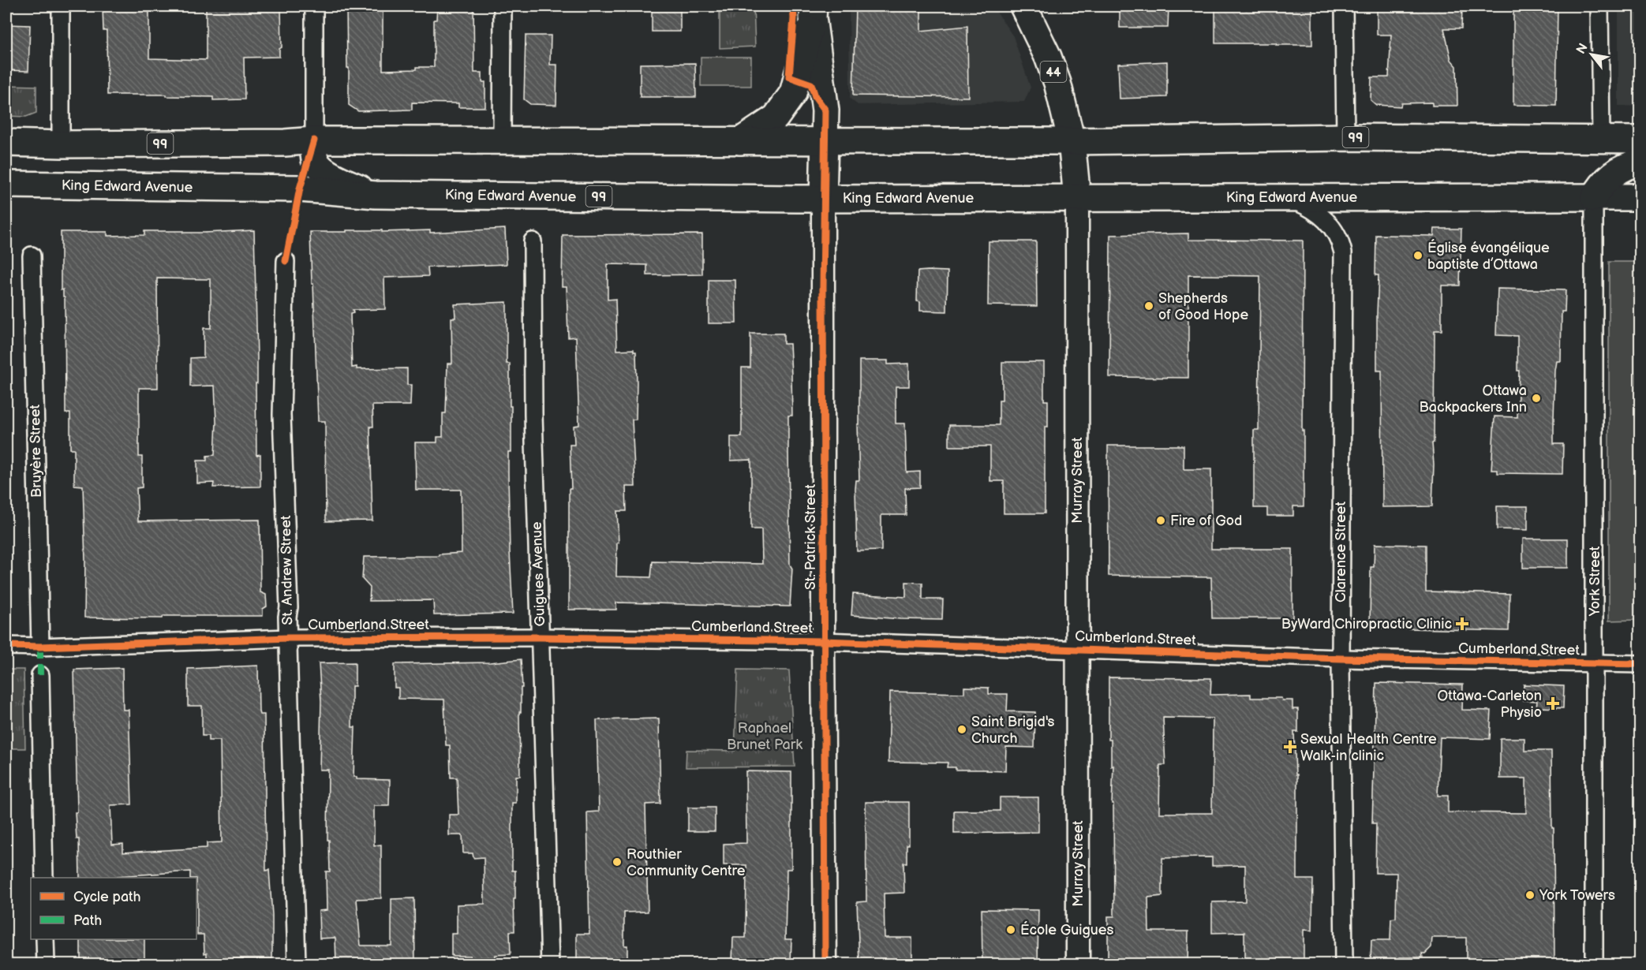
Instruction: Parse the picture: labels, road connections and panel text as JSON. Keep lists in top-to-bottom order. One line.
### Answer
{"streets":{"main road":["44","99","King Edward Avenue","Murray Street","St. Patrick Street"],"street":["Bruyère Street","Clarence Street","St. Andrew Street","Guigues Avenue","York Street","Cumberland Street"]},"crossings":[["99","Murray Street"],["99","St. Patrick Street"],["King Edward Avenue","Murray Street"],["King Edward Avenue","St. Patrick Street"],["King Edward Avenue","Clarence Street"],["King Edward Avenue","York Street"],["Bruyère Street","Cumberland Street"],["Murray Street","Cumberland Street"],["St. Patrick Street","Cumberland Street"],["Clarence Street","Cumberland Street"],["St. Andrew Street","Cumberland Street"],["Guigues Avenue","Cumberland Street"],["York Street","Cumberland Street"]],"parks":["Raphael Brunet Park"],"places":{"other":["Église évangélique baptiste d’Ottawa","Shepherds of Good Hope","Ottawa Backpackers Inn","Fire of God","Saint Brigid's Church","Routhier Community Centre","York Towers","École Guigues"],"health":["ByWard Chiropractic Clinic","Ottawa-Carleton Physio","Sexual Health Centre Walk-in clinic"]},"legend":["Cycle path","Path"],"north":"top left"}
